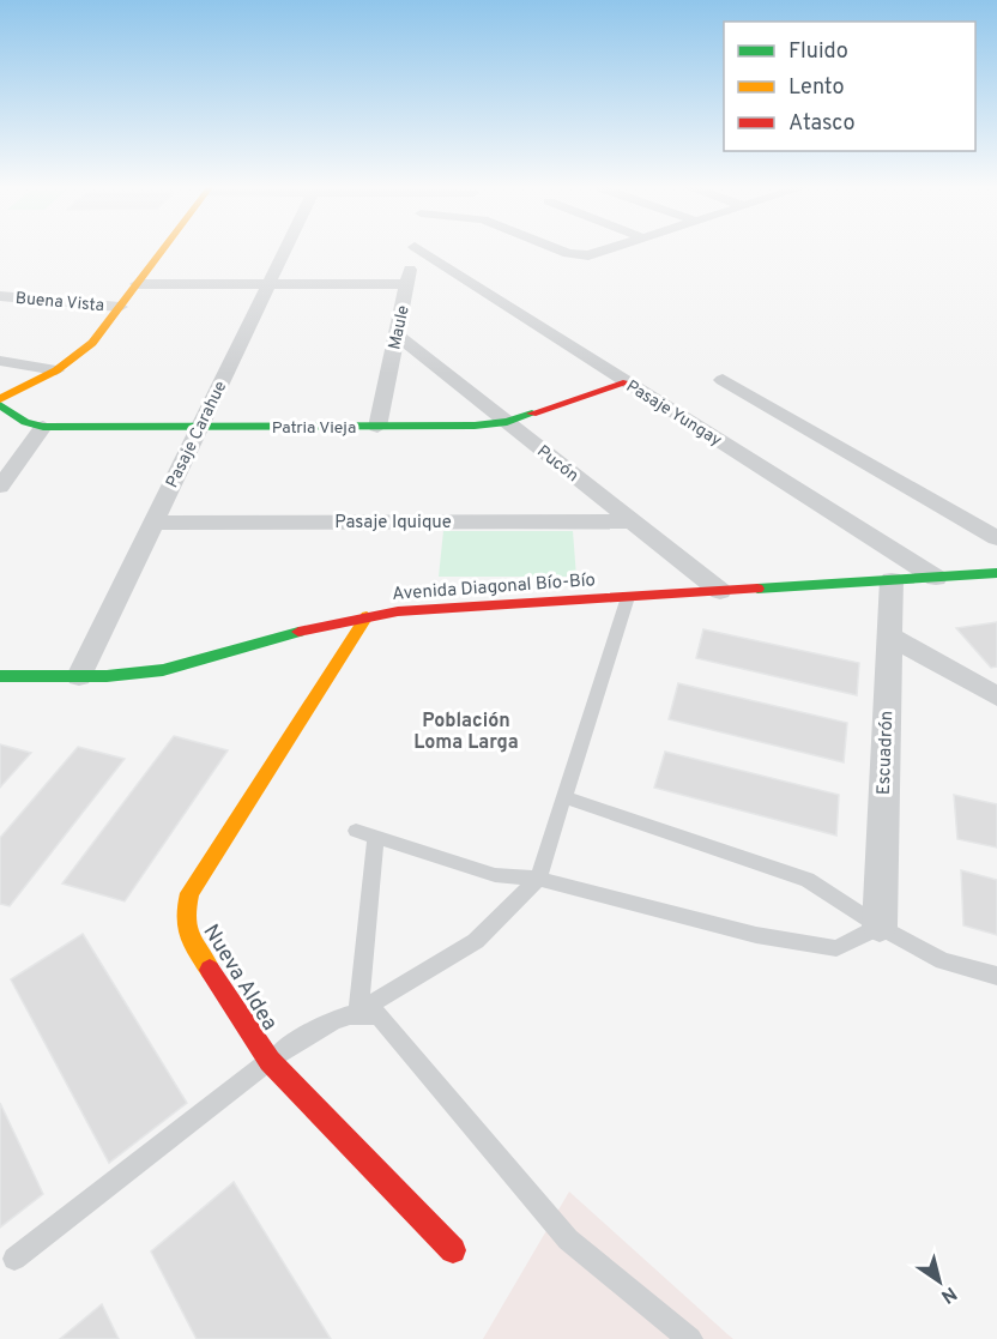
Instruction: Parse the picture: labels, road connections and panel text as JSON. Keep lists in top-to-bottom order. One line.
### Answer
{"streets":{"street":["Buena Vista","Maule","Pasaje Yungay","Patria Vieja","Pasaje Carahue","Pucón","Pasaje Iquique","Avenida Diagonal Bío-Bío","Escuadrón","Nueva Aldea"]},"crossings":[["Maule","Patria Vieja"],["Maule","Pucón"],["Pasaje Yungay","Patria Vieja"],["Pasaje Yungay","Avenida Diagonal Bío-Bío"],["Patria Vieja","Pasaje Carahue"],["Patria Vieja","Pucón"],["Pasaje Carahue","Pasaje Iquique"],["Pasaje Carahue","Avenida Diagonal Bío-Bío"],["Pucón","Pasaje Iquique"],["Pucón","Avenida Diagonal Bío-Bío"],["Avenida Diagonal Bío-Bío","Escuadrón"],["Avenida Diagonal Bío-Bío","Nueva Aldea"]],"districts":["Población Loma Larga"],"legend":["Fluido","Lento","Atasco"],"north":"bottom right"}
